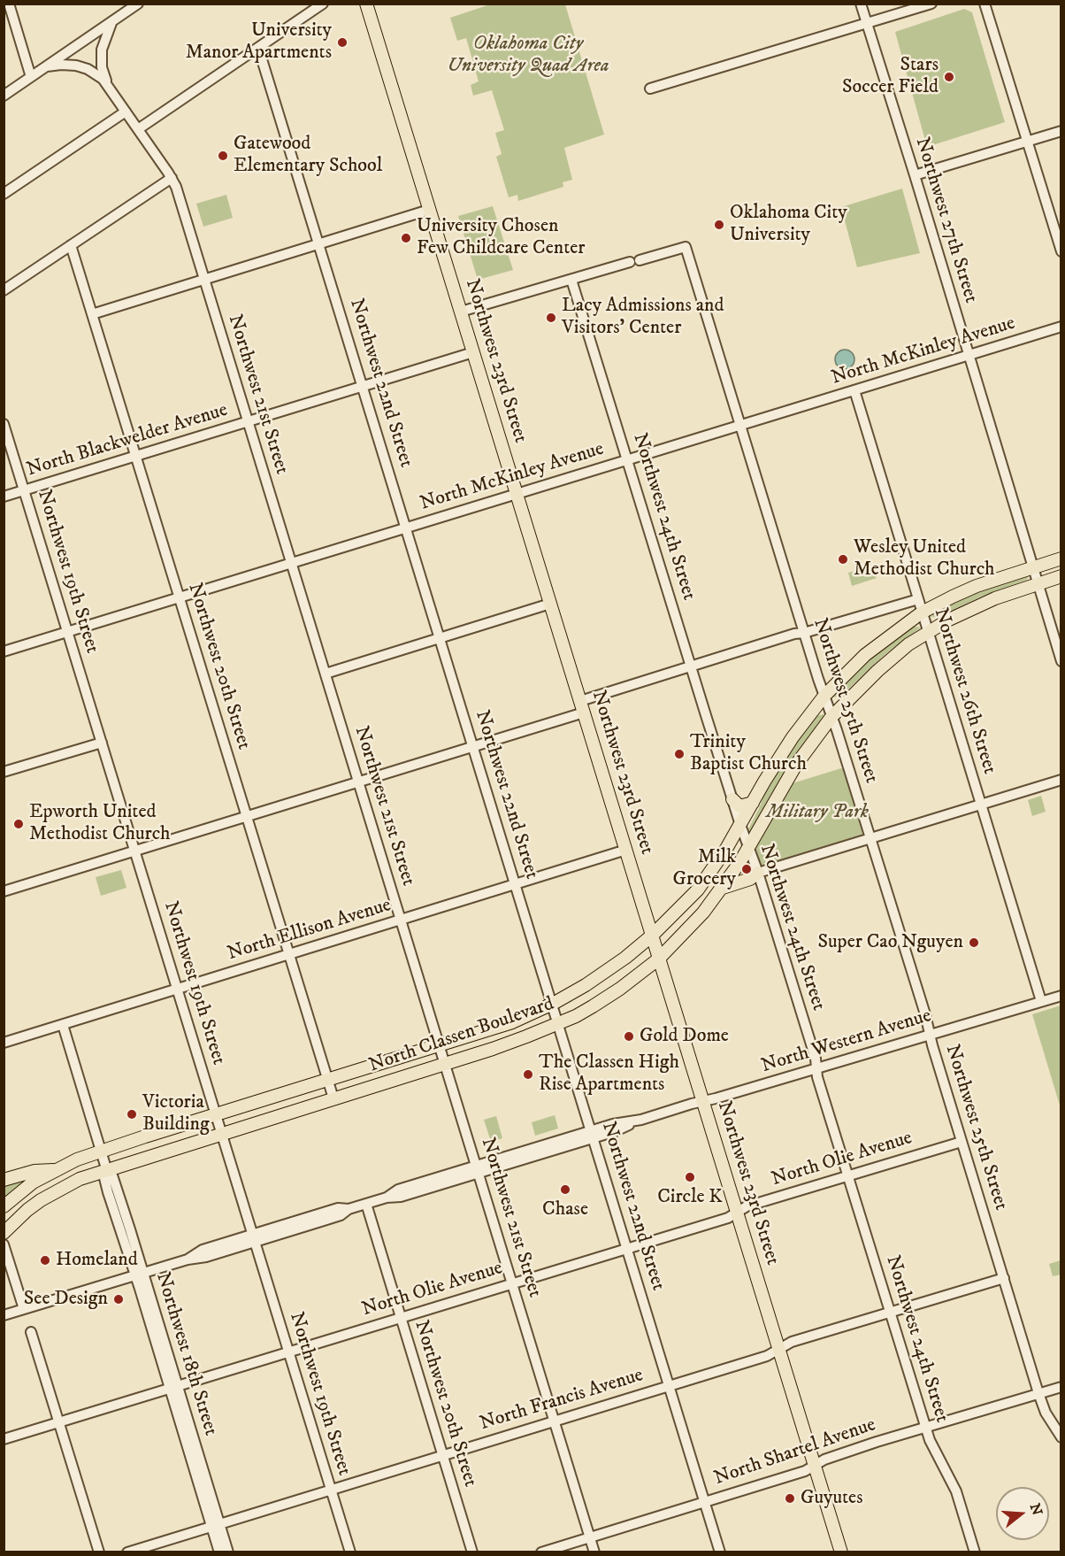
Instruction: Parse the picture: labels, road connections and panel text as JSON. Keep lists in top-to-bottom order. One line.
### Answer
{"streets":{"main road":["Northwest 23rd Street","North Classen Boulevard"],"street":["Northwest 27th Street","North McKinley Avenue","Northwest 22nd Street","Northwest 21st Street","North Blackwelder Avenue","Northwest 24th Street","Northwest 19th Street","Northwest 20th Street","Northwest 26th Street","Northwest 25th Street","North Ellison Avenue","North Western Avenue","North Olie Avenue","Northwest 18th Street","North Francis Avenue","North Shartel Avenue"]},"crossings":[["Northwest 27th Street","North McKinley Avenue"],["Northwest 27th Street","North Classen Boulevard"],["North McKinley Avenue","Northwest 23rd Street"],["North McKinley Avenue","Northwest 22nd Street"],["North McKinley Avenue","Northwest 21st Street"],["North McKinley Avenue","Northwest 24th Street"],["North McKinley Avenue","Northwest 19th Street"],["North McKinley Avenue","Northwest 20th Street"],["North McKinley Avenue","Northwest 26th Street"],["North McKinley Avenue","Northwest 25th Street"],["Northwest 23rd Street","North Blackwelder Avenue"],["Northwest 23rd Street","North Ellison Avenue"],["Northwest 23rd Street","North Classen Boulevard"],["Northwest 23rd Street","North Western Avenue"],["Northwest 23rd Street","North Olie Avenue"],["Northwest 23rd Street","North Francis Avenue"],["Northwest 23rd Street","North Shartel Avenue"],["Northwest 22nd Street","North Blackwelder Avenue"],["Northwest 22nd Street","North Ellison Avenue"],["Northwest 22nd Street","North Classen Boulevard"],["Northwest 22nd Street","North Western Avenue"],["Northwest 22nd Street","North Olie Avenue"],["Northwest 22nd Street","North Francis Avenue"],["Northwest 22nd Street","North Shartel Avenue"],["Northwest 21st Street","North Blackwelder Avenue"],["Northwest 21st Street","North Ellison Avenue"],["Northwest 21st Street","North Classen Boulevard"],["Northwest 21st Street","North Western Avenue"],["Northwest 21st Street","North Olie Avenue"],["Northwest 21st Street","North Francis Avenue"],["Northwest 21st Street","North Shartel Avenue"],["North Blackwelder Avenue","Northwest 19th Street"],["North Blackwelder Avenue","Northwest 20th Street"],["Northwest 24th Street","North Classen Boulevard"],["Northwest 24th Street","North Western Avenue"],["Northwest 24th Street","North Olie Avenue"],["Northwest 24th Street","North Francis Avenue"],["Northwest 24th Street","North Shartel Avenue"],["Northwest 19th Street","North Ellison Avenue"],["Northwest 19th Street","North Classen Boulevard"],["Northwest 19th Street","North Western Avenue"],["Northwest 19th Street","North Olie Avenue"],["Northwest 19th Street","North Francis Avenue"],["Northwest 20th Street","North Ellison Avenue"],["Northwest 20th Street","North Classen Boulevard"],["Northwest 20th Street","North Western Avenue"],["Northwest 20th Street","North Olie Avenue"],["Northwest 20th Street","North Francis Avenue"],["Northwest 26th Street","North Classen Boulevard"],["Northwest 26th Street","North Western Avenue"],["Northwest 25th Street","North Classen Boulevard"],["Northwest 25th Street","North Western Avenue"],["Northwest 25th Street","North Olie Avenue"],["Northwest 25th Street","North Francis Avenue"],["Northwest 25th Street","North Shartel Avenue"],["North Ellison Avenue","Northwest 18th Street"],["North Classen Boulevard","Northwest 18th Street"],["North Western Avenue","Northwest 18th Street"],["North Olie Avenue","Northwest 18th Street"],["Northwest 18th Street","North Francis Avenue"]],"parks":["Oklahoma City University Quad Area","Military Park"],"places":["University Manor Apartments","Stars Soccer Field","Gatewood Elementary School","Oklahoma City University","University Chosen Few Childcare Center","Lacy Admissions and Visitors' Center","Wesley United Methodist Church","Trinity Baptist Church","Epworth United Methodist Church","Milk Grocery","Super Cao Nguyen","Gold Dome","The Classen High Rise Apartments","Victoria Building","Circle K","Chase","Homeland","See Design","Guyutes"],"north":"right"}
